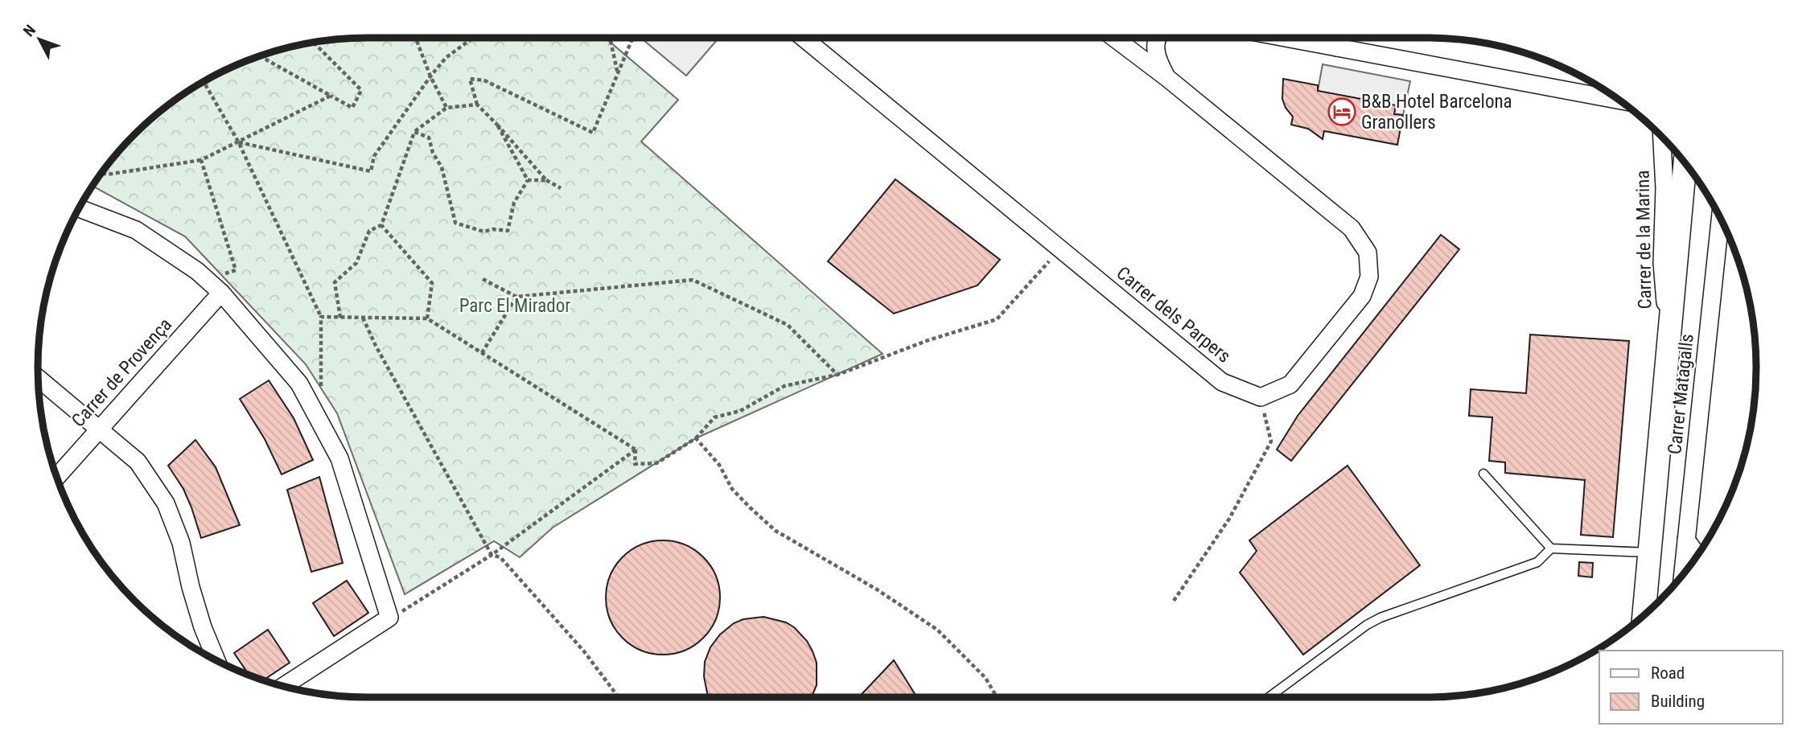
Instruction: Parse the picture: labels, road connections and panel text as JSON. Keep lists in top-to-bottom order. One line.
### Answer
{"streets":{"street":["Carrer de la Marina","Carrer dels Parpers","Carrer de Provença","Carrer Matagalls"]},"parks":["Parc El Mirador"],"places":{"hotel":["B&B Hotel Barcelona Granollers"]},"legend":["Road","Building"],"north":"top left"}
